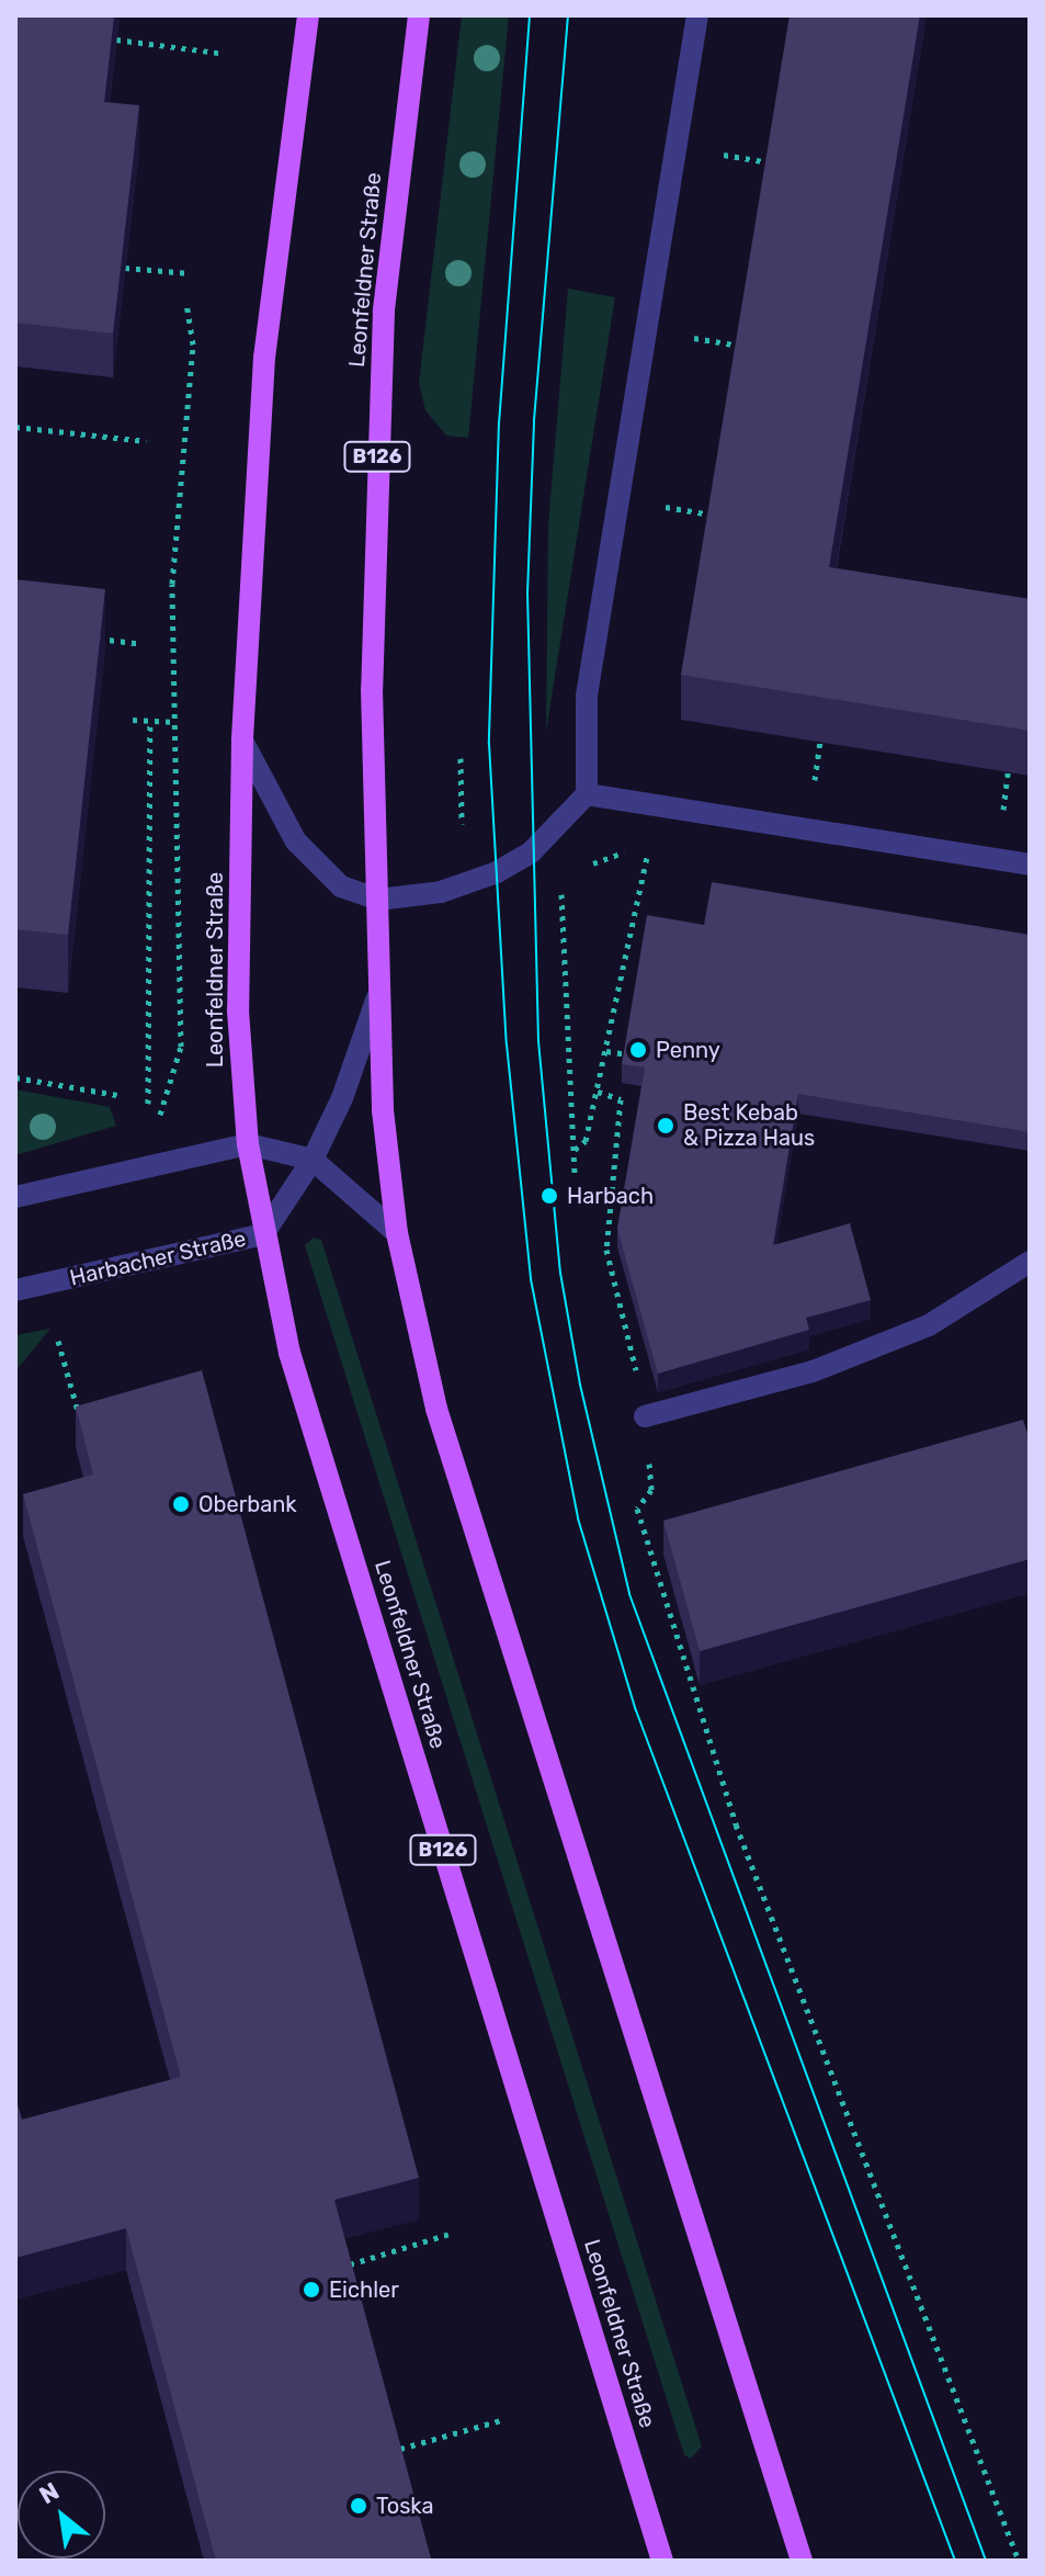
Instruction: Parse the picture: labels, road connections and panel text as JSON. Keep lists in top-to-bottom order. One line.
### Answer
{"streets":{"main road":["Leonfeldner Straße","B126"],"street":["Harbacher Straße"]},"crossings":[["Leonfeldner Straße","Harbacher Straße"]],"places":["Penny","Best Kebab & Pizza Haus","Harbach","Oberbank","Eichler","Toska"],"north":"top left"}
